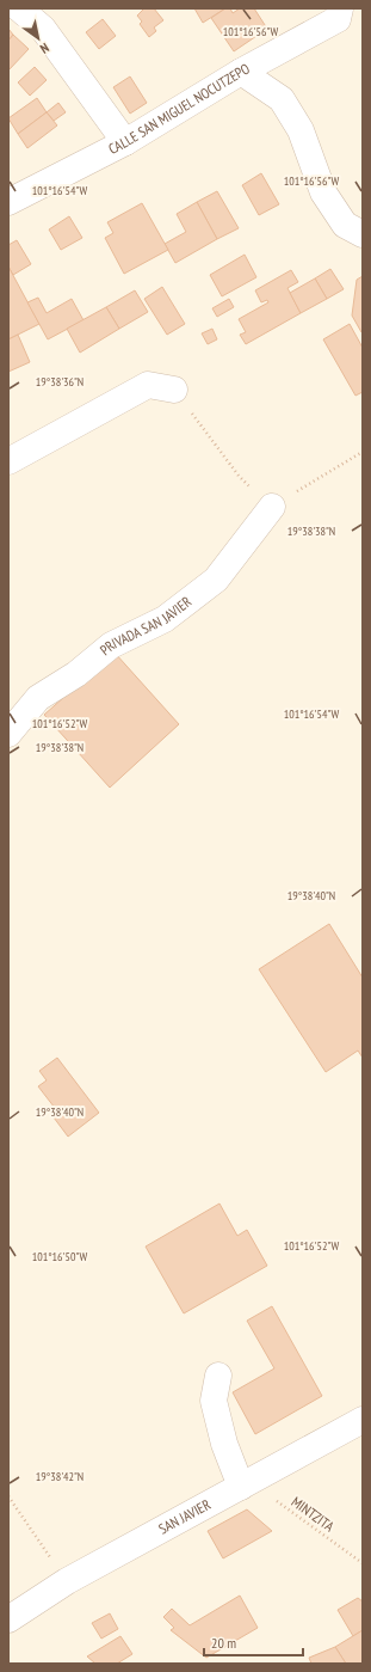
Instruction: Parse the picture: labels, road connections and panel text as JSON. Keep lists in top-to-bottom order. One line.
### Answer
{"streets":{"street":["CALLE SAN MIGUEL NOCUTZEPO","PRIVADA SAN JAVIER","SAN JAVIER"],"path":["MINTZITA"]},"crossings":[["MINTZITA","SAN JAVIER"]],"scale_bar":"20 m","north":"bottom right","coordinates":["101°16'56\"W","101°16'54\"W","19°38'36\"N","19°38'38\"N","101°16'52\"W","19°38'40\"N","101°16'50\"W","19°38'42\"N"]}
